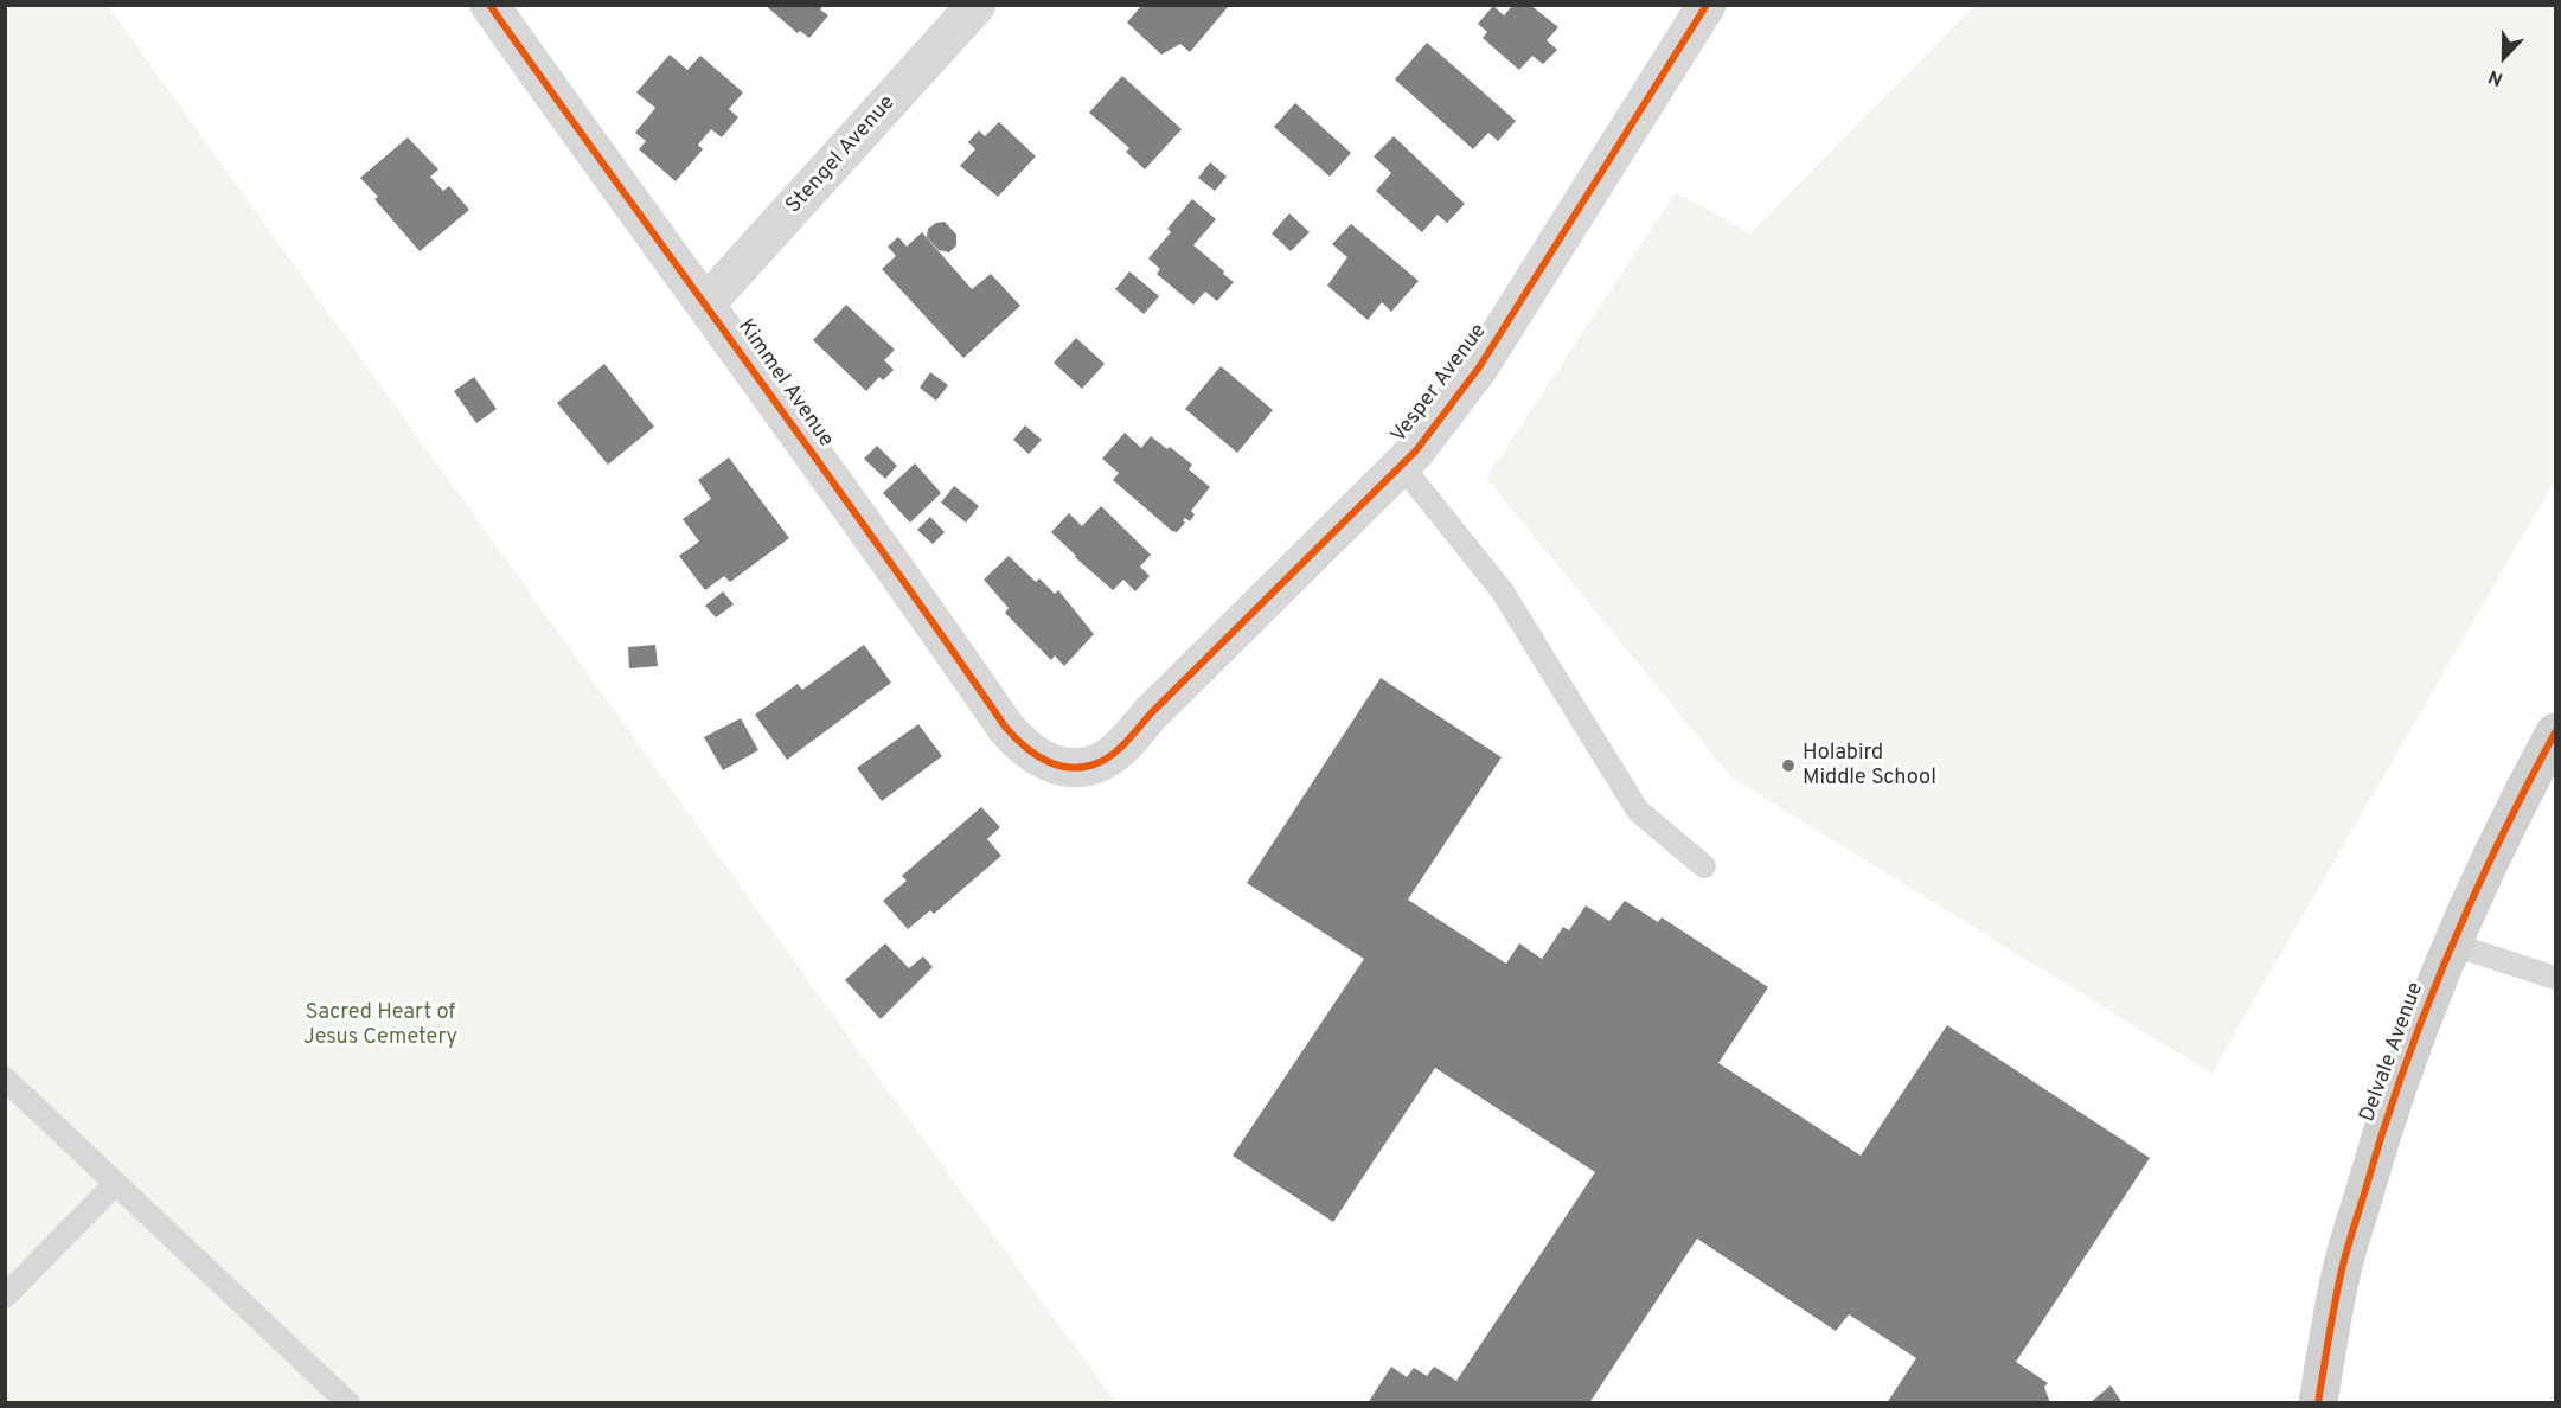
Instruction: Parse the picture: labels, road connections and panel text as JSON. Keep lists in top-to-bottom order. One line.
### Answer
{"streets":{"street":["Stengel Avenue","Kimmel Avenue","Vesper Avenue","Delvale Avenue"]},"crossings":[["Stengel Avenue","Kimmel Avenue"],["Kimmel Avenue","Vesper Avenue"]],"parks":["Sacred Heart of Jesus Cemetery"],"places":["Holabird Middle School"],"north":"bottom"}
